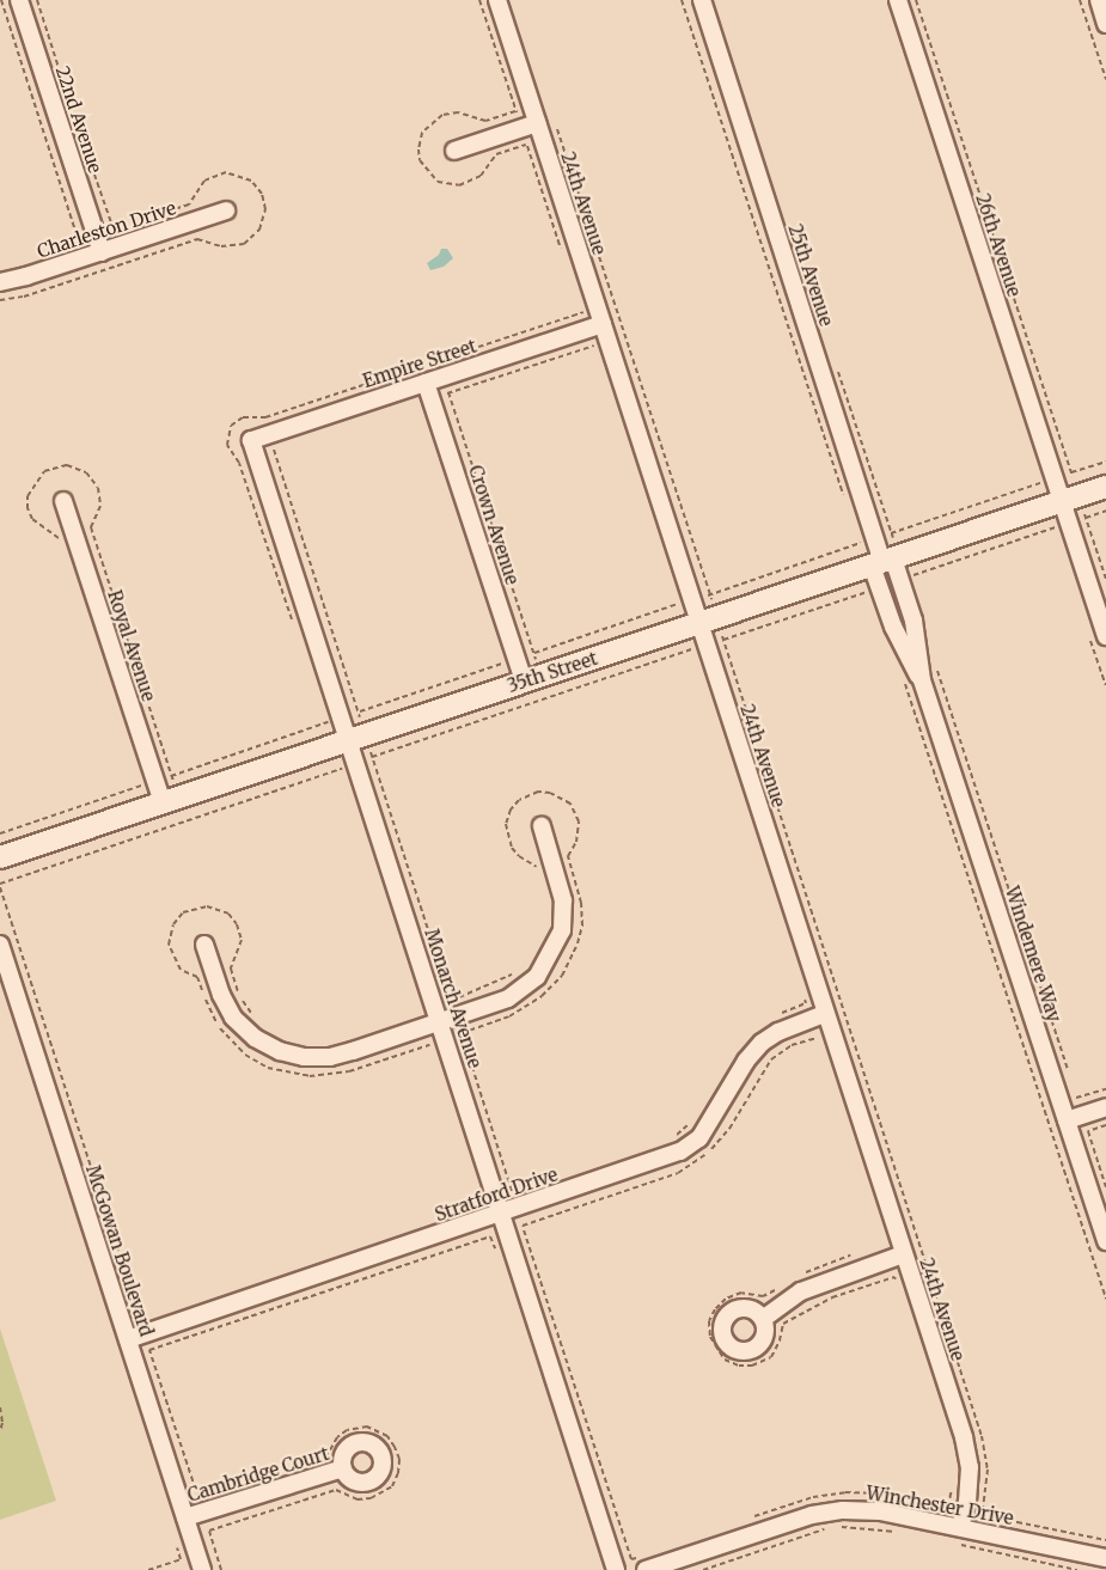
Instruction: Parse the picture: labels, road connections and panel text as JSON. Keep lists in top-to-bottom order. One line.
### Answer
{"streets":{"street":["22nd Avenue","24th Avenue","Charleston Drive","26th Avenue","25th Avenue","Empire Street","Crown Avenue","Royal Avenue","35th Street","Windemere Way","Monarch Avenue","Stratford Drive","McGowan Boulevard","Cambridge Court","Winchester Drive"]},"crossings":[["22nd Avenue","Charleston Drive"],["24th Avenue","Empire Street"],["24th Avenue","35th Street"],["24th Avenue","Stratford Drive"],["24th Avenue","Winchester Drive"],["26th Avenue","35th Street"],["25th Avenue","35th Street"],["25th Avenue","Windemere Way"],["Empire Street","Crown Avenue"],["Empire Street","Monarch Avenue"],["Crown Avenue","35th Street"],["Royal Avenue","35th Street"],["35th Street","Windemere Way"],["35th Street","Monarch Avenue"],["Monarch Avenue","Stratford Drive"],["Stratford Drive","McGowan Boulevard"],["McGowan Boulevard","Cambridge Court"]]}
